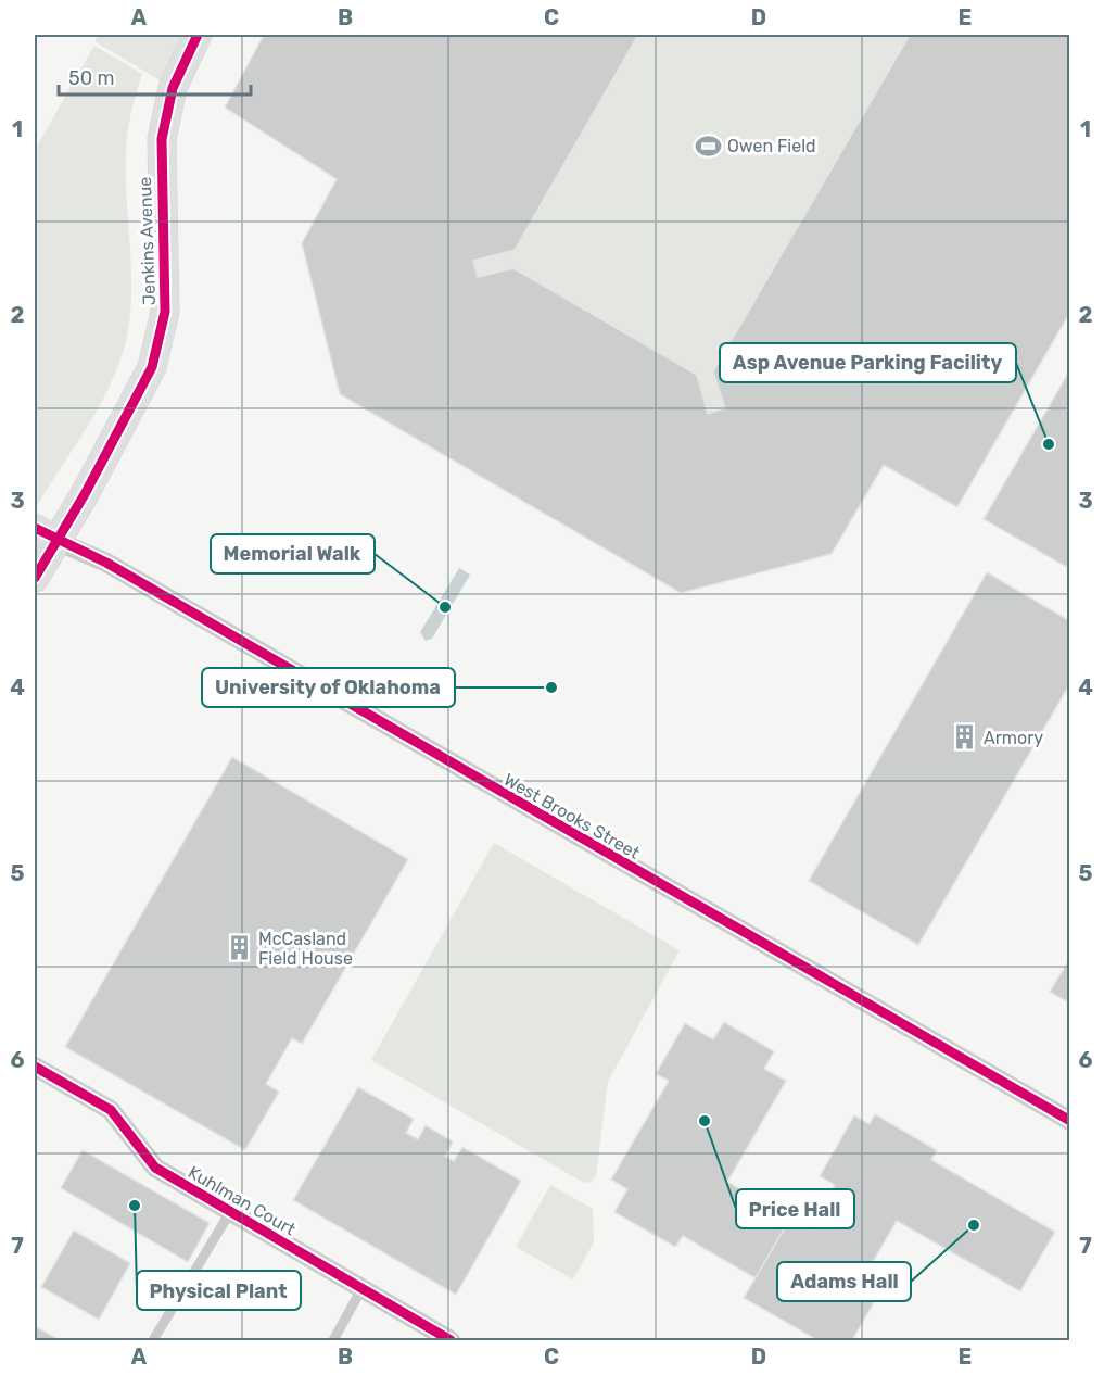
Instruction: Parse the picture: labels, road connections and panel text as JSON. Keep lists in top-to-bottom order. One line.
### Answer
{"streets":{"street":["Jenkins Avenue","West Brooks Street","Kuhlman Court"]},"crossings":[["Jenkins Avenue","West Brooks Street"]],"places":{"sports":["Owen Field"],"other":["Asp Avenue Parking Facility","Memorial Walk","University of Oklahoma","Price Hall","Physical Plant","Adams Hall"],"building":["Armory","McCasland Field House"]},"scale_bar":"50 m","grid":{"columns":["A","B","C","D","E"],"rows":["1","2","3","4","5","6","7"]}}
